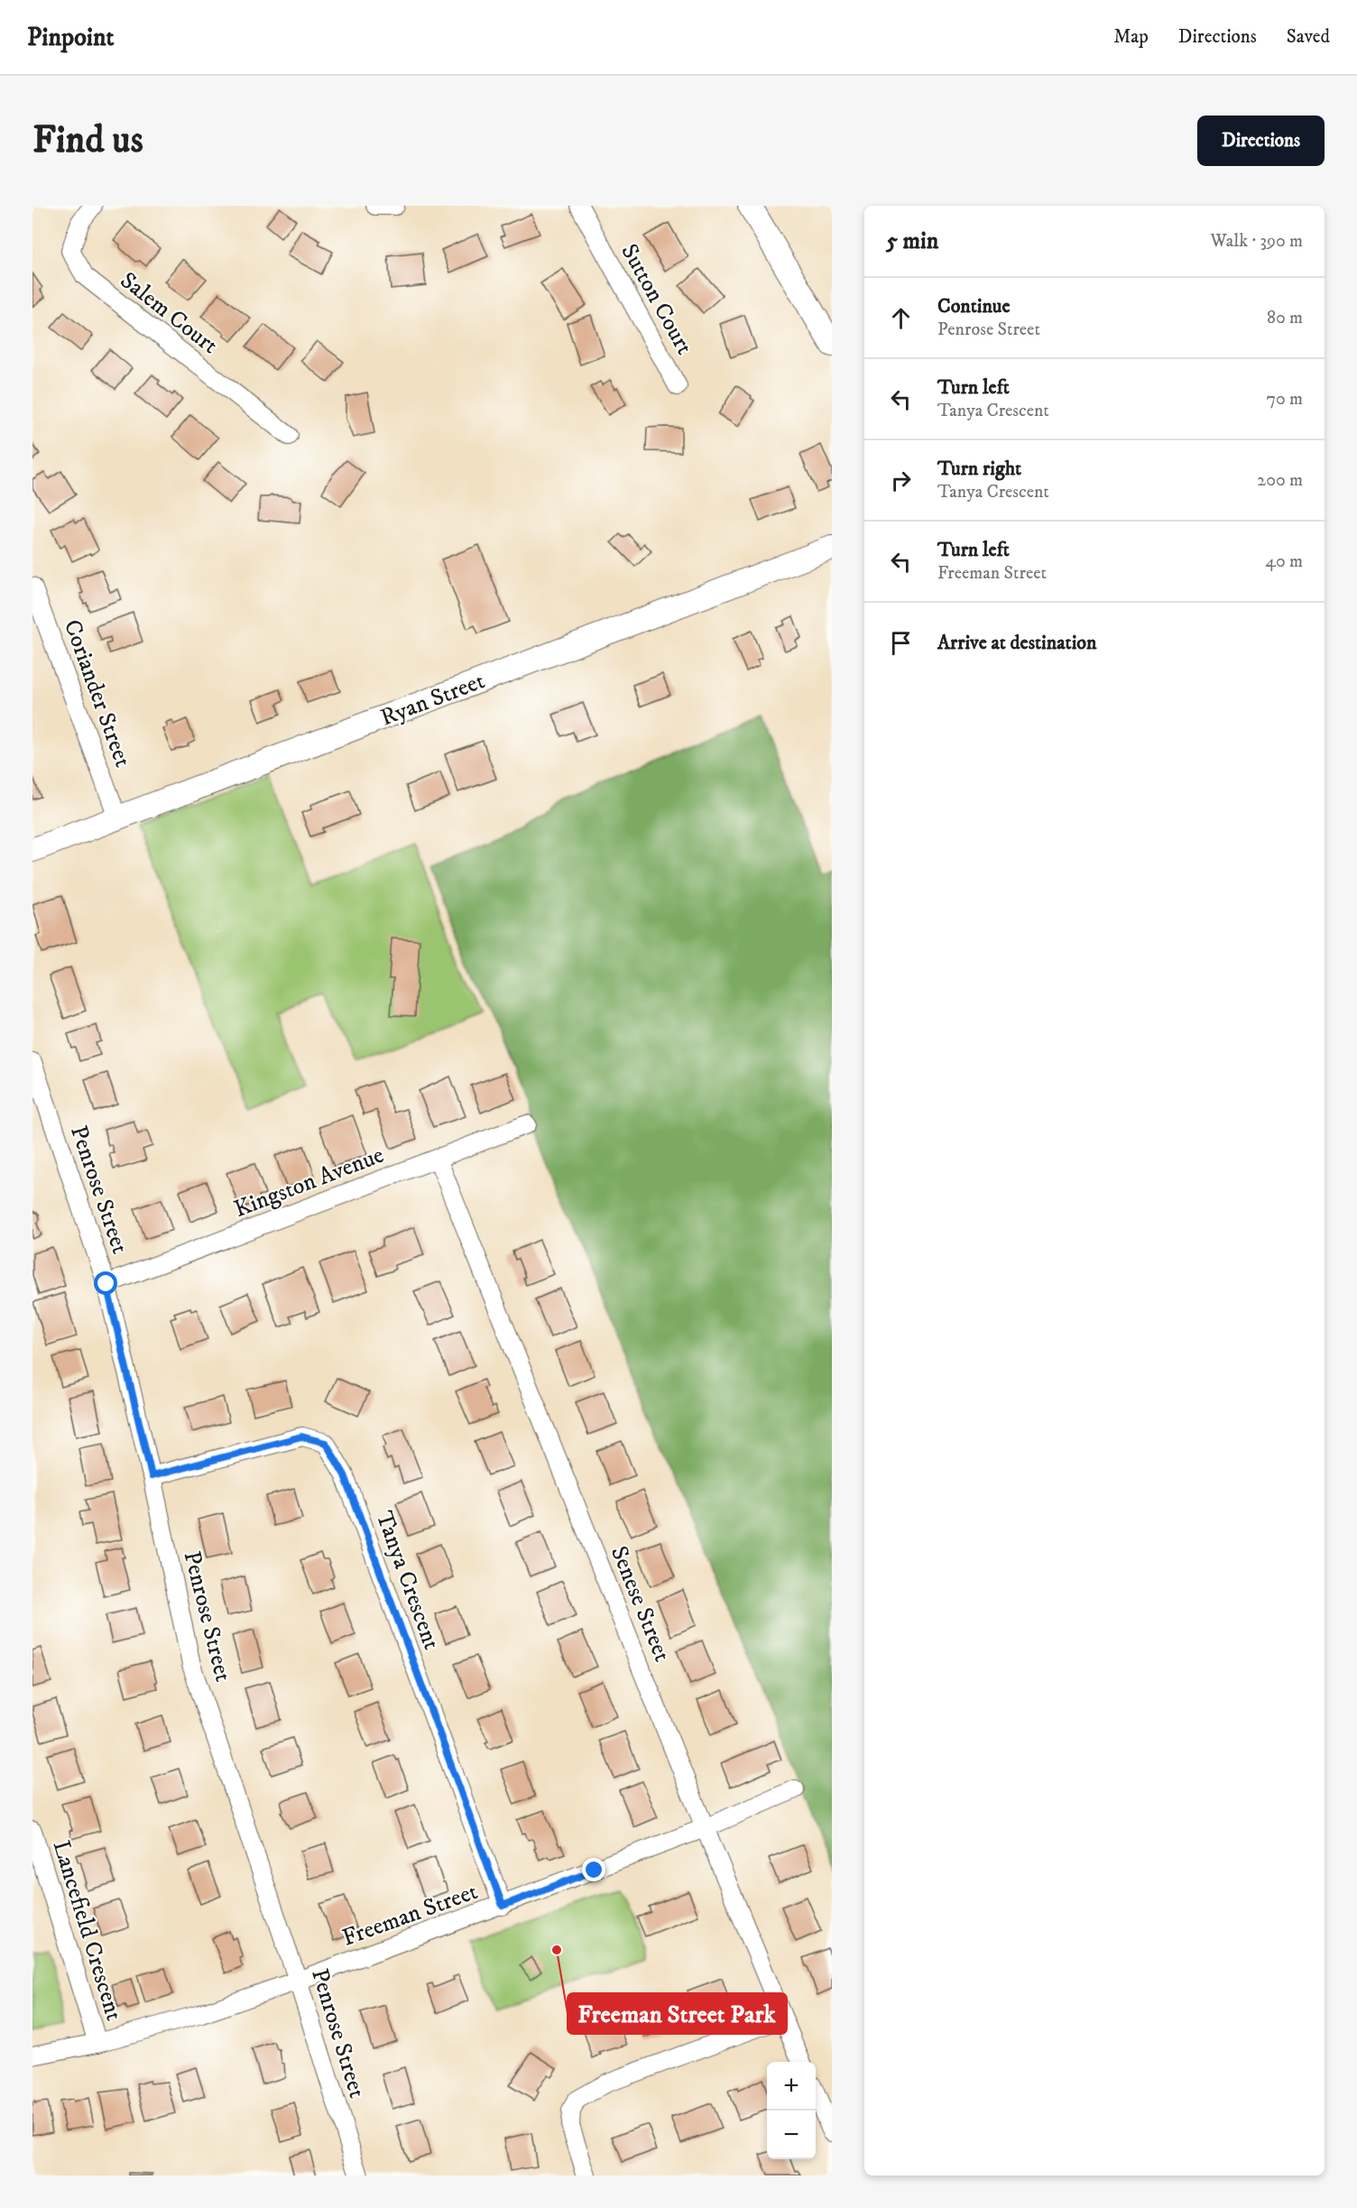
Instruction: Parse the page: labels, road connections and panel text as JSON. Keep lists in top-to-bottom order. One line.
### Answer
{"streets":{"street":["Sutton Court","Salem Court","Coriander Street","Ryan Street","Kingston Avenue","Penrose Street","Tanya Crescent","Senese Street","Freeman Street","Lancefield Crescent"]},"crossings":[["Coriander Street","Ryan Street"],["Kingston Avenue","Penrose Street"],["Kingston Avenue","Senese Street"],["Penrose Street","Tanya Crescent"],["Penrose Street","Freeman Street"],["Tanya Crescent","Freeman Street"],["Senese Street","Freeman Street"],["Freeman Street","Lancefield Crescent"]],"places":["Freeman Street Park"],"page":{"header":"Pinpoint","nav":["Map","Directions","Saved"],"buttons":"Directions","title":"Find us","heading":["5 min","Walk · 390 m"],"list":[["Continue","Penrose Street","80 m"],["Turn left","Tanya Crescent","70 m"],["Turn right","Tanya Crescent","200 m"],["Turn left","Freeman Street","40 m"],"Arrive at destination"],"map_buttons":["+","−"]}}
